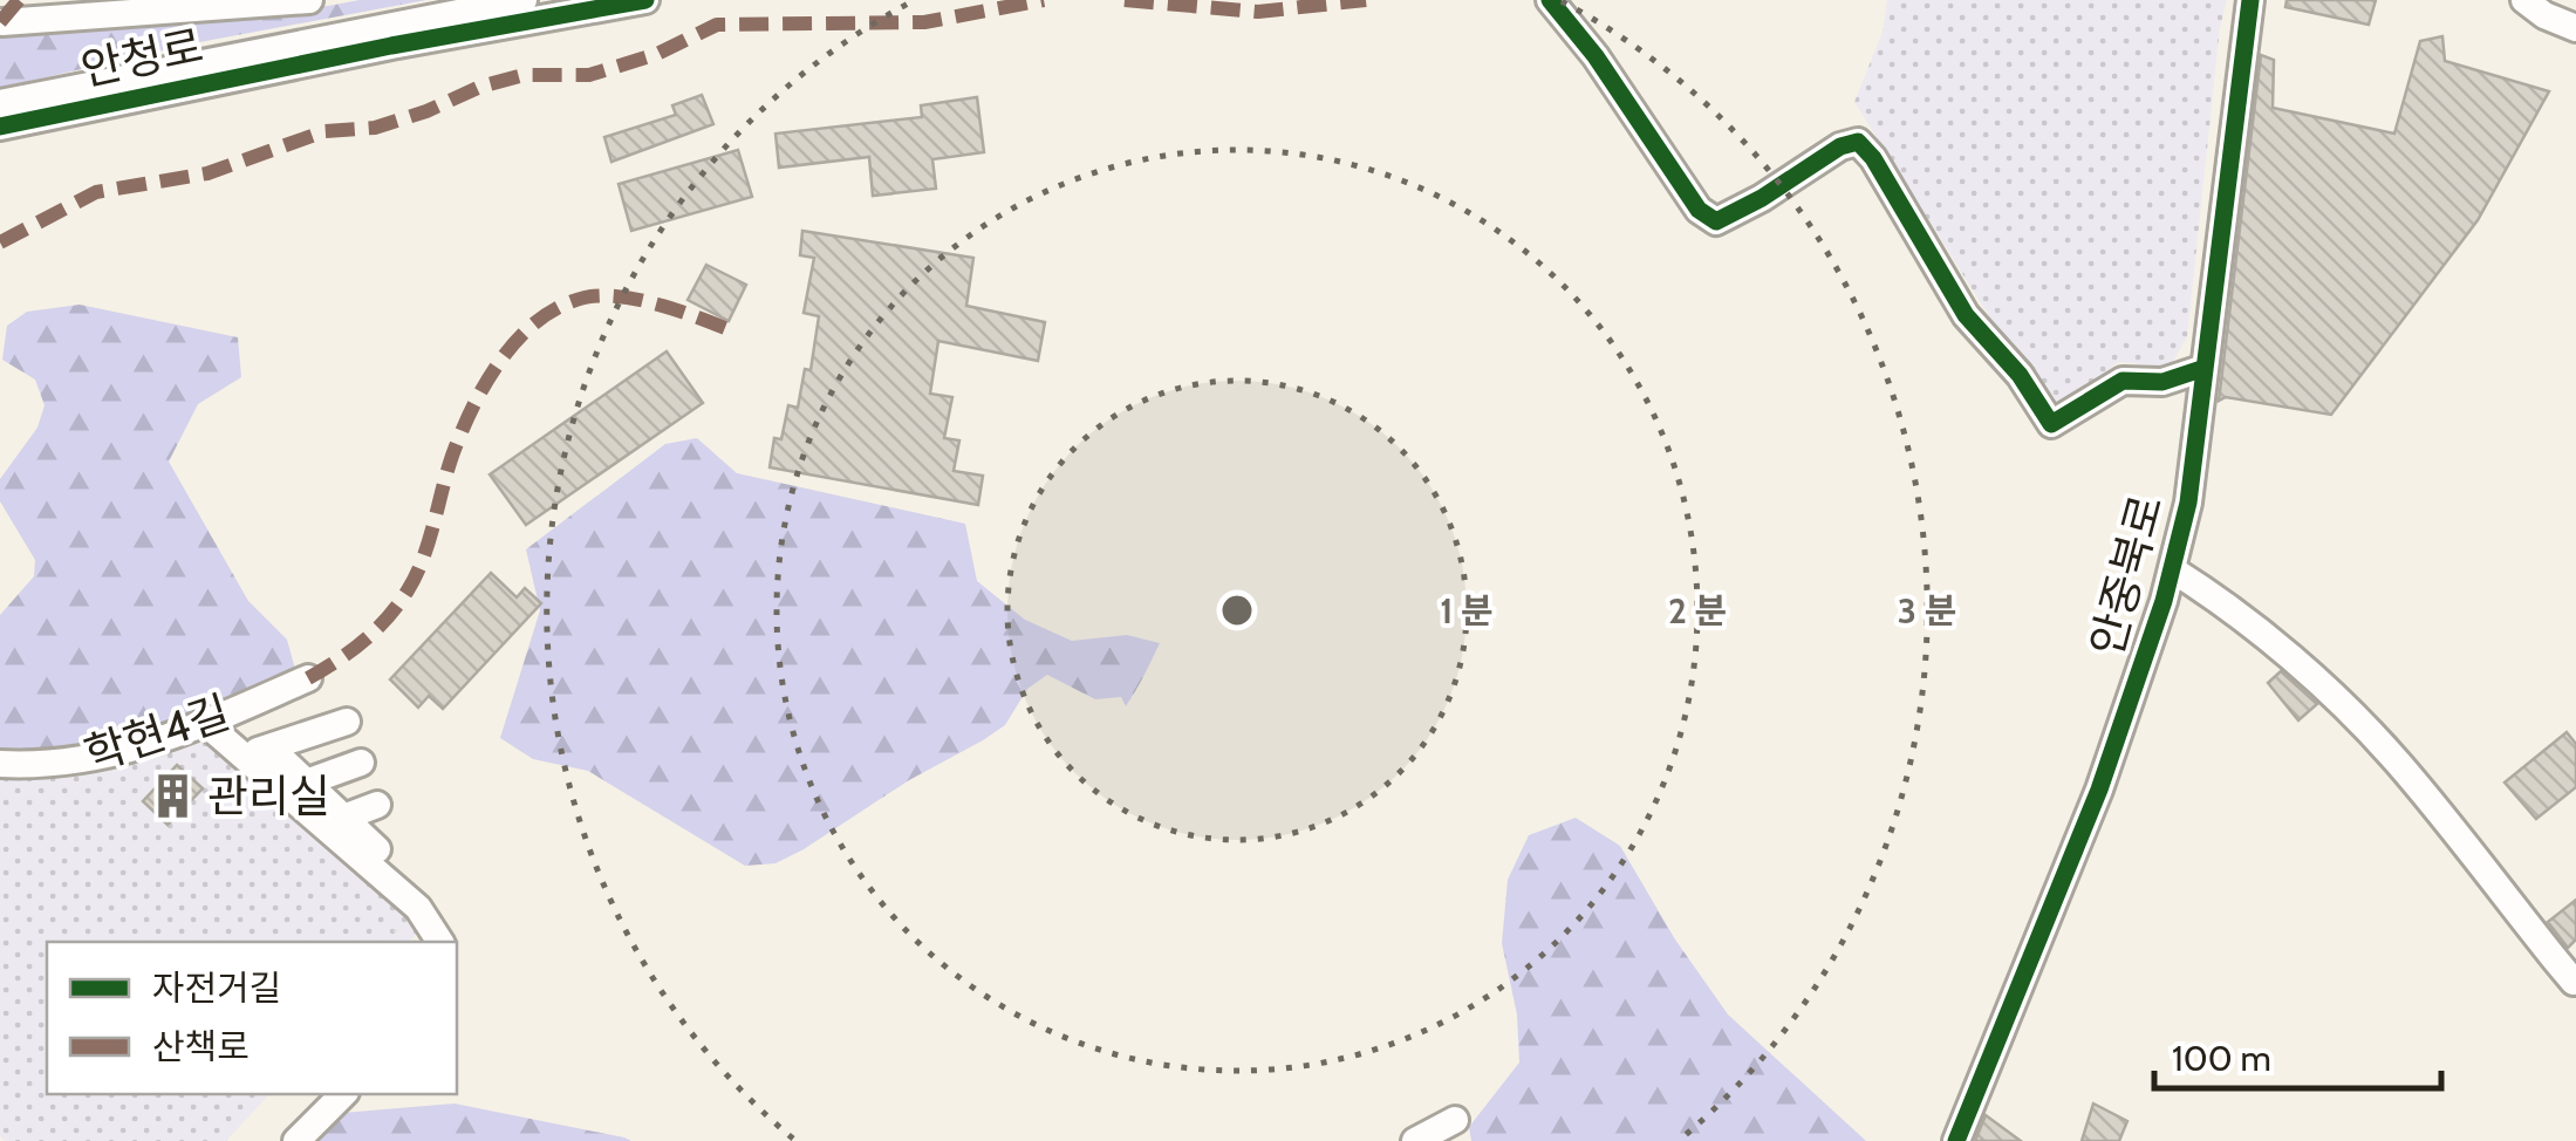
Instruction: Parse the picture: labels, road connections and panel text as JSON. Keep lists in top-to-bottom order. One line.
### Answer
{"streets":{"street":["안청로","안중북로","학현4길"]},"places":{"building":["관리실"]},"legend":["자전거길","산책로"],"scale_bar":"100 m","rings":["1 분","2 분","3 분"]}
